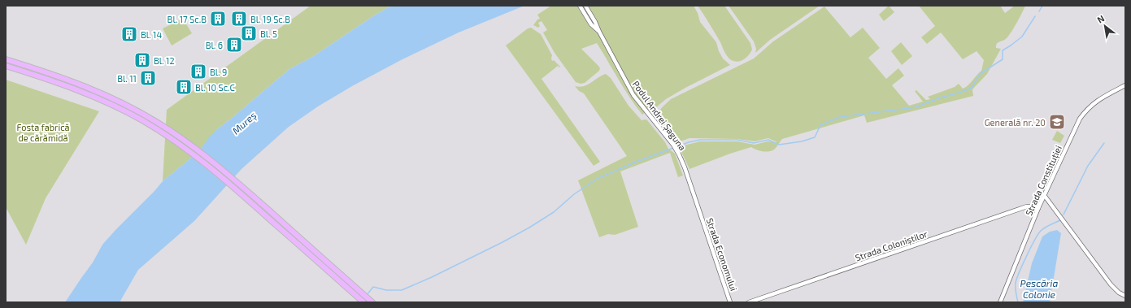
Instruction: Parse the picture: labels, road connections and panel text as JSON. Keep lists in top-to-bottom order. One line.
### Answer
{"streets":{"street":["Podul Andrei Șaguna","Strada Constituției","Strada Coloniștilor","Strada Economului"]},"crossings":[["Podul Andrei Șaguna","Strada Economului"],["Strada Constituției","Strada Coloniștilor"]],"water":["Mureș","Pescăria Colonie"],"parks":["Fosta fabrică de cărămidă"],"places":{"building":["Bl. 17 Sc.B","Bl. 19 Sc.B","Bl. 5","Bl. 14","Bl. 6","Bl. 12","Bl. 9","Bl. 11","Bl. 10 Sc.C"],"school or university":["Generală nr. 20"]},"north":"top left"}
